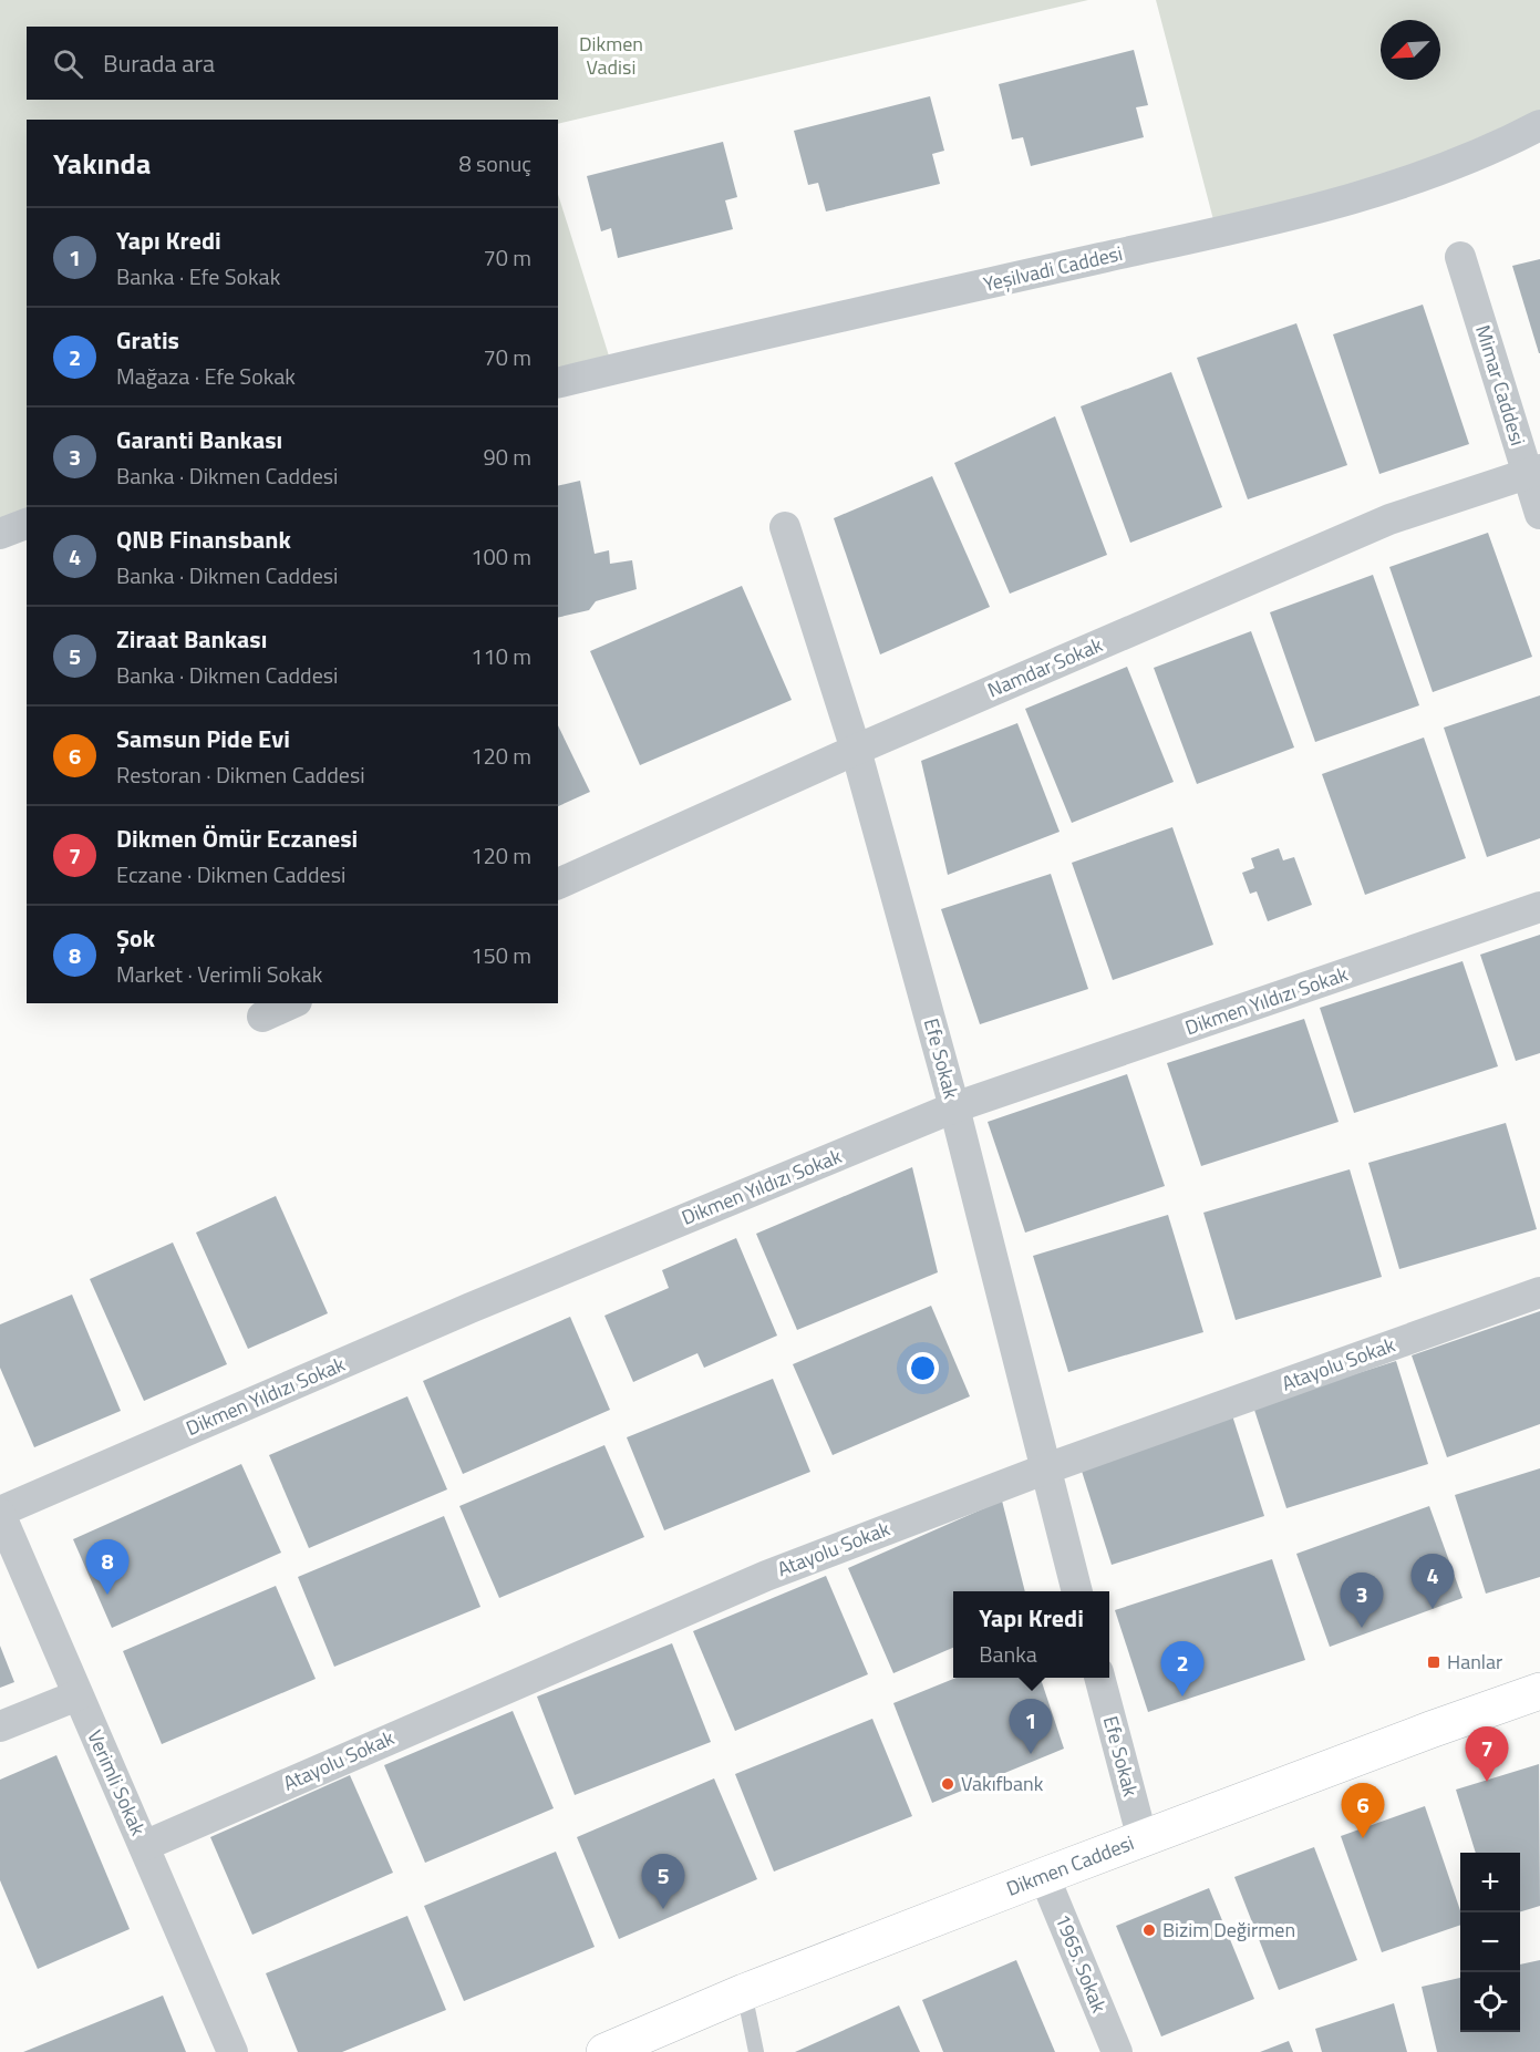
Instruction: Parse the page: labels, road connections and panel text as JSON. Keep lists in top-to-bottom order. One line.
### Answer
{"streets":{"main road":["Dikmen Caddesi"],"street":["Yeşilvadi Caddesi","Mimar Caddesi","Namdar Sokak","Dikmen Yıldızı Sokak","Efe Sokak","Atayolu Sokak","Verimli Sokak","1965. Sokak"]},"crossings":[["Mimar Caddesi","Namdar Sokak"],["Namdar Sokak","Efe Sokak"],["Dikmen Yıldızı Sokak","Efe Sokak"],["Dikmen Yıldızı Sokak","Verimli Sokak"],["Efe Sokak","Atayolu Sokak"],["Efe Sokak","Dikmen Caddesi"],["Atayolu Sokak","Verimli Sokak"],["Dikmen Caddesi","1965. Sokak"]],"parks":["Dikmen Vadisi"],"places":{"transit":["Hanlar"],"other":["Vakıfbank","Bizim Değirmen"]},"north":"bottom left","page":{"search":"Burada ara","heading":["Yakında","8 sonuç"],"list":[{"mark":"1","name":"Yapı Kredi","note":"Banka · Efe Sokak","value":"70 m"},{"mark":"2","name":"Gratis","note":"Mağaza · Efe Sokak","value":"70 m"},{"mark":"3","name":"Garanti Bankası","note":"Banka · Dikmen Caddesi","value":"90 m"},{"mark":"4","name":"QNB Finansbank","note":"Banka · Dikmen Caddesi","value":"100 m"},{"mark":"5","name":"Ziraat Bankası","note":"Banka · Dikmen Caddesi","value":"110 m"},{"mark":"6","name":"Samsun Pide Evi","note":"Restoran · Dikmen Caddesi","value":"120 m"},{"mark":"7","name":"Dikmen Ömür Eczanesi","note":"Eczane · Dikmen Caddesi","value":"120 m"},{"mark":"8","name":"Şok","note":"Market · Verimli Sokak","value":"150 m"}],"pins":["8","4","3","2","1","7","6","5"],"popup":["Yapı Kredi","Banka"],"map_buttons":["+","−"]}}
